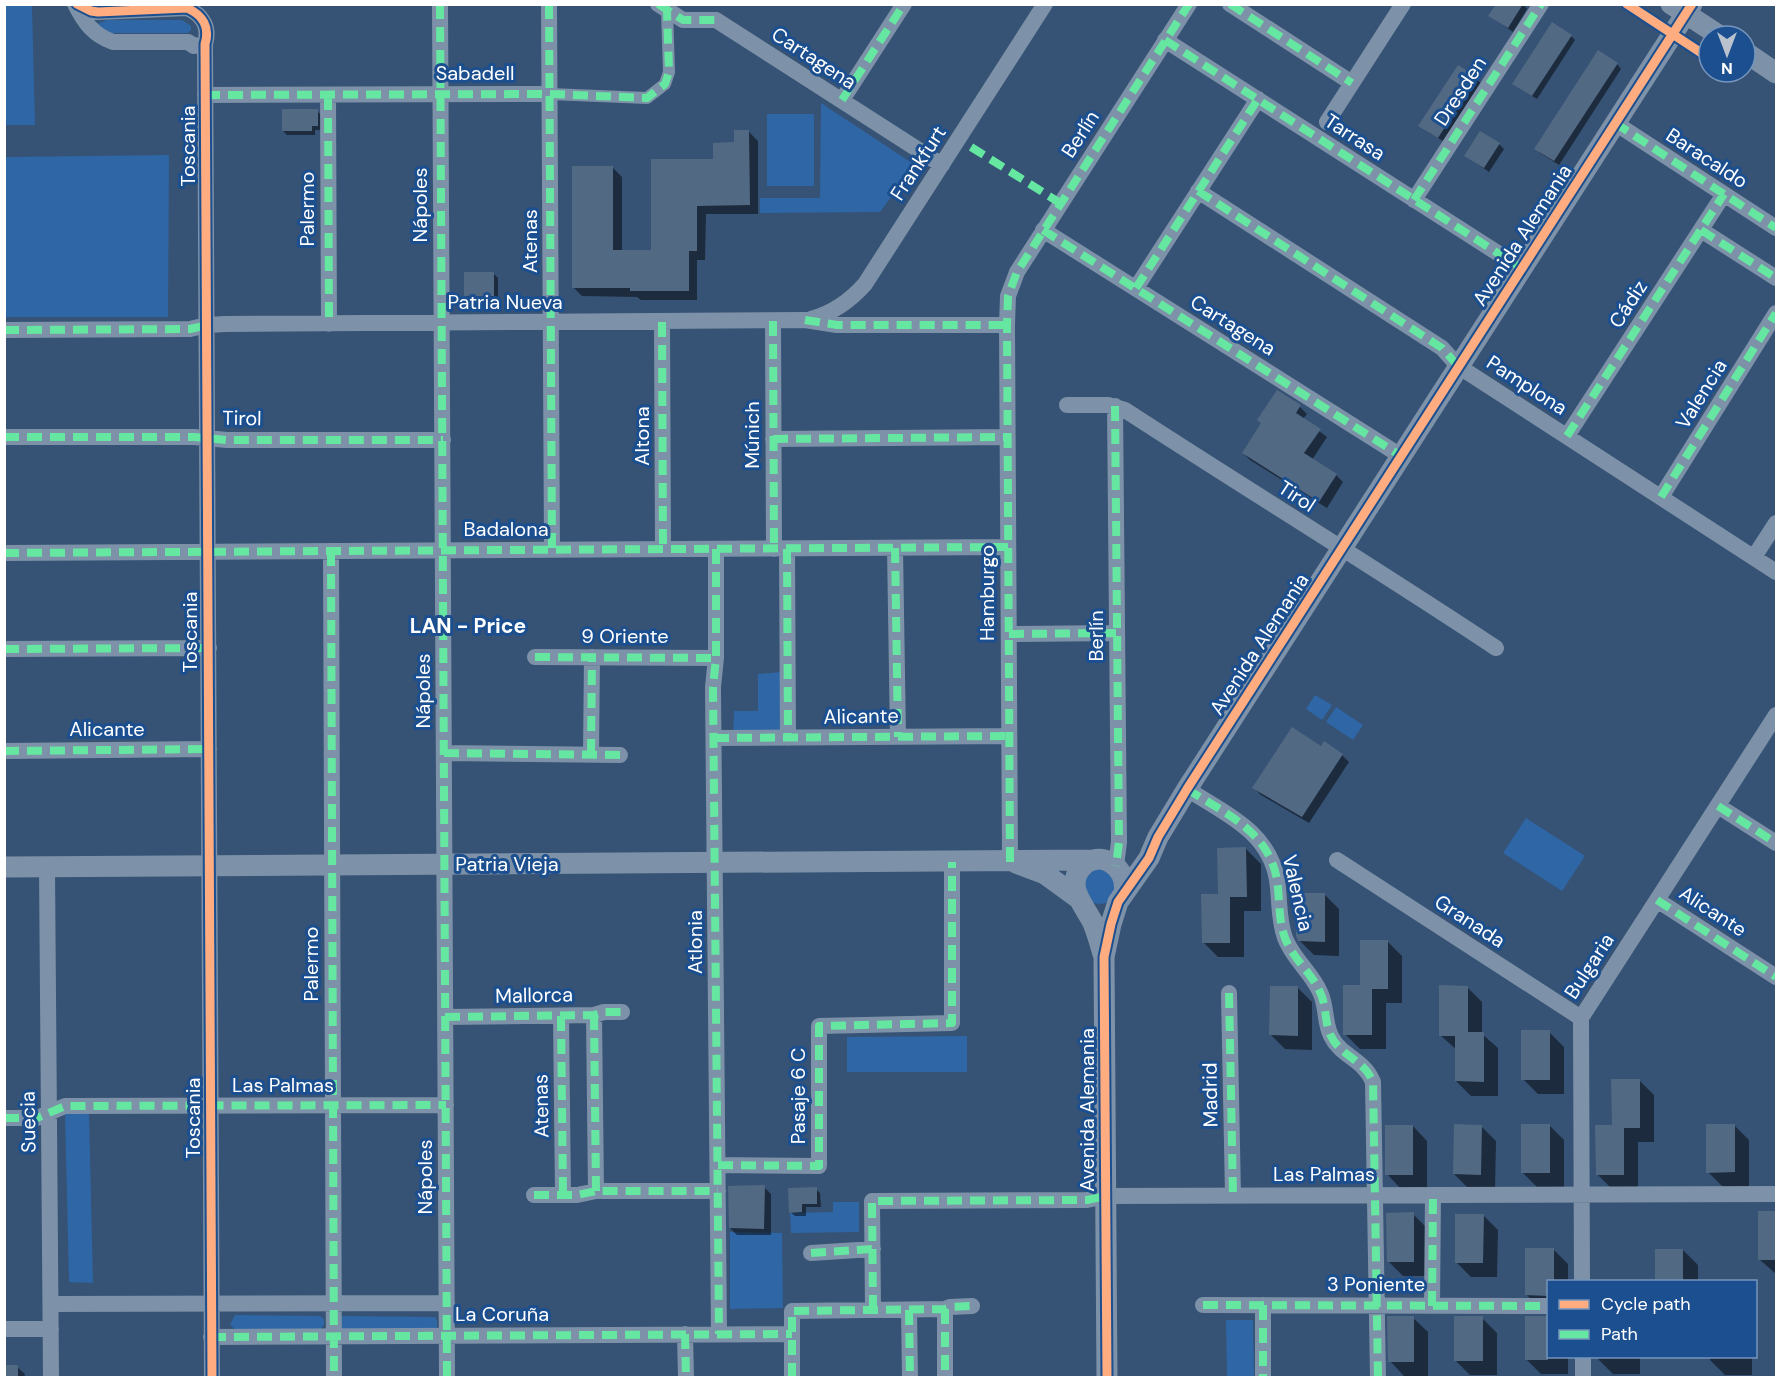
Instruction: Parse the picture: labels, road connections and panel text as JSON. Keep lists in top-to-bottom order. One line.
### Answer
{"streets":{"street":["Cartagena","Sabadell","Dresden","Berlín","Tarrasa","Toscania","Baracaldo","Frankfurt","Nápoles","Palermo","Avenida Alemania","Atenas","Patria Nueva","Cádiz","Pamplona","Valencia","Tirol","Múnich","Altona","Badalona","Hamburgo","9 Oriente","Alicante","Patria Vieja","Granada","Atlonia","Bulgaria","Mallorca","Las Palmas","Madrid","Pasaje 6 C","Suecia","3 Poniente","La Coruña"]},"crossings":[["Cartagena","Sabadell"],["Cartagena","Berlín"],["Cartagena","Frankfurt"],["Cartagena","Avenida Alemania"],["Sabadell","Toscania"],["Sabadell","Nápoles"],["Sabadell","Palermo"],["Sabadell","Atenas"],["Dresden","Tarrasa"],["Berlín","Tarrasa"],["Berlín","Avenida Alemania"],["Berlín","Patria Nueva"],["Berlín","Tirol"],["Berlín","Hamburgo"],["Berlín","Patria Vieja"],["Tarrasa","Avenida Alemania"],["Toscania","Patria Nueva"],["Toscania","Tirol"],["Toscania","Badalona"],["Toscania","Alicante"],["Toscania","Patria Vieja"],["Toscania","Las Palmas"],["Toscania","La Coruña"],["Baracaldo","Avenida Alemania"],["Baracaldo","Cádiz"],["Frankfurt","Patria Nueva"],["Nápoles","Patria Nueva"],["Nápoles","Tirol"],["Nápoles","Badalona"],["Nápoles","Patria Vieja"],["Nápoles","Mallorca"],["Nápoles","Las Palmas"],["Nápoles","La Coruña"],["Palermo","Patria Nueva"],["Palermo","Badalona"],["Palermo","Patria Vieja"],["Palermo","Las Palmas"],["Palermo","La Coruña"],["Avenida Alemania","Pamplona"],["Avenida Alemania","Valencia"],["Avenida Alemania","Tirol"],["Avenida Alemania","Patria Vieja"],["Avenida Alemania","Las Palmas"],["Atenas","Patria Nueva"],["Atenas","Badalona"],["Atenas","Mallorca"],["Patria Nueva","Múnich"],["Patria Nueva","Altona"],["Patria Nueva","Hamburgo"],["Cádiz","Pamplona"],["Pamplona","Valencia"],["Valencia","Las Palmas"],["Valencia","3 Poniente"],["Múnich","Badalona"],["Múnich","Alicante"],["Altona","Badalona"],["Badalona","Hamburgo"],["Badalona","Atlonia"],["Hamburgo","Alicante"],["Hamburgo","Patria Vieja"],["9 Oriente","Atlonia"],["Alicante","Atlonia"],["Alicante","Bulgaria"],["Patria Vieja","Atlonia"],["Patria Vieja","Pasaje 6 C"],["Patria Vieja","Suecia"],["Granada","Bulgaria"],["Atlonia","Pasaje 6 C"],["Atlonia","La Coruña"],["Bulgaria","Las Palmas"],["Las Palmas","Madrid"],["Las Palmas","Suecia"],["Suecia","La Coruña"]],"districts":["LAN - Price"],"legend":["Cycle path","Path"],"north":"bottom"}
